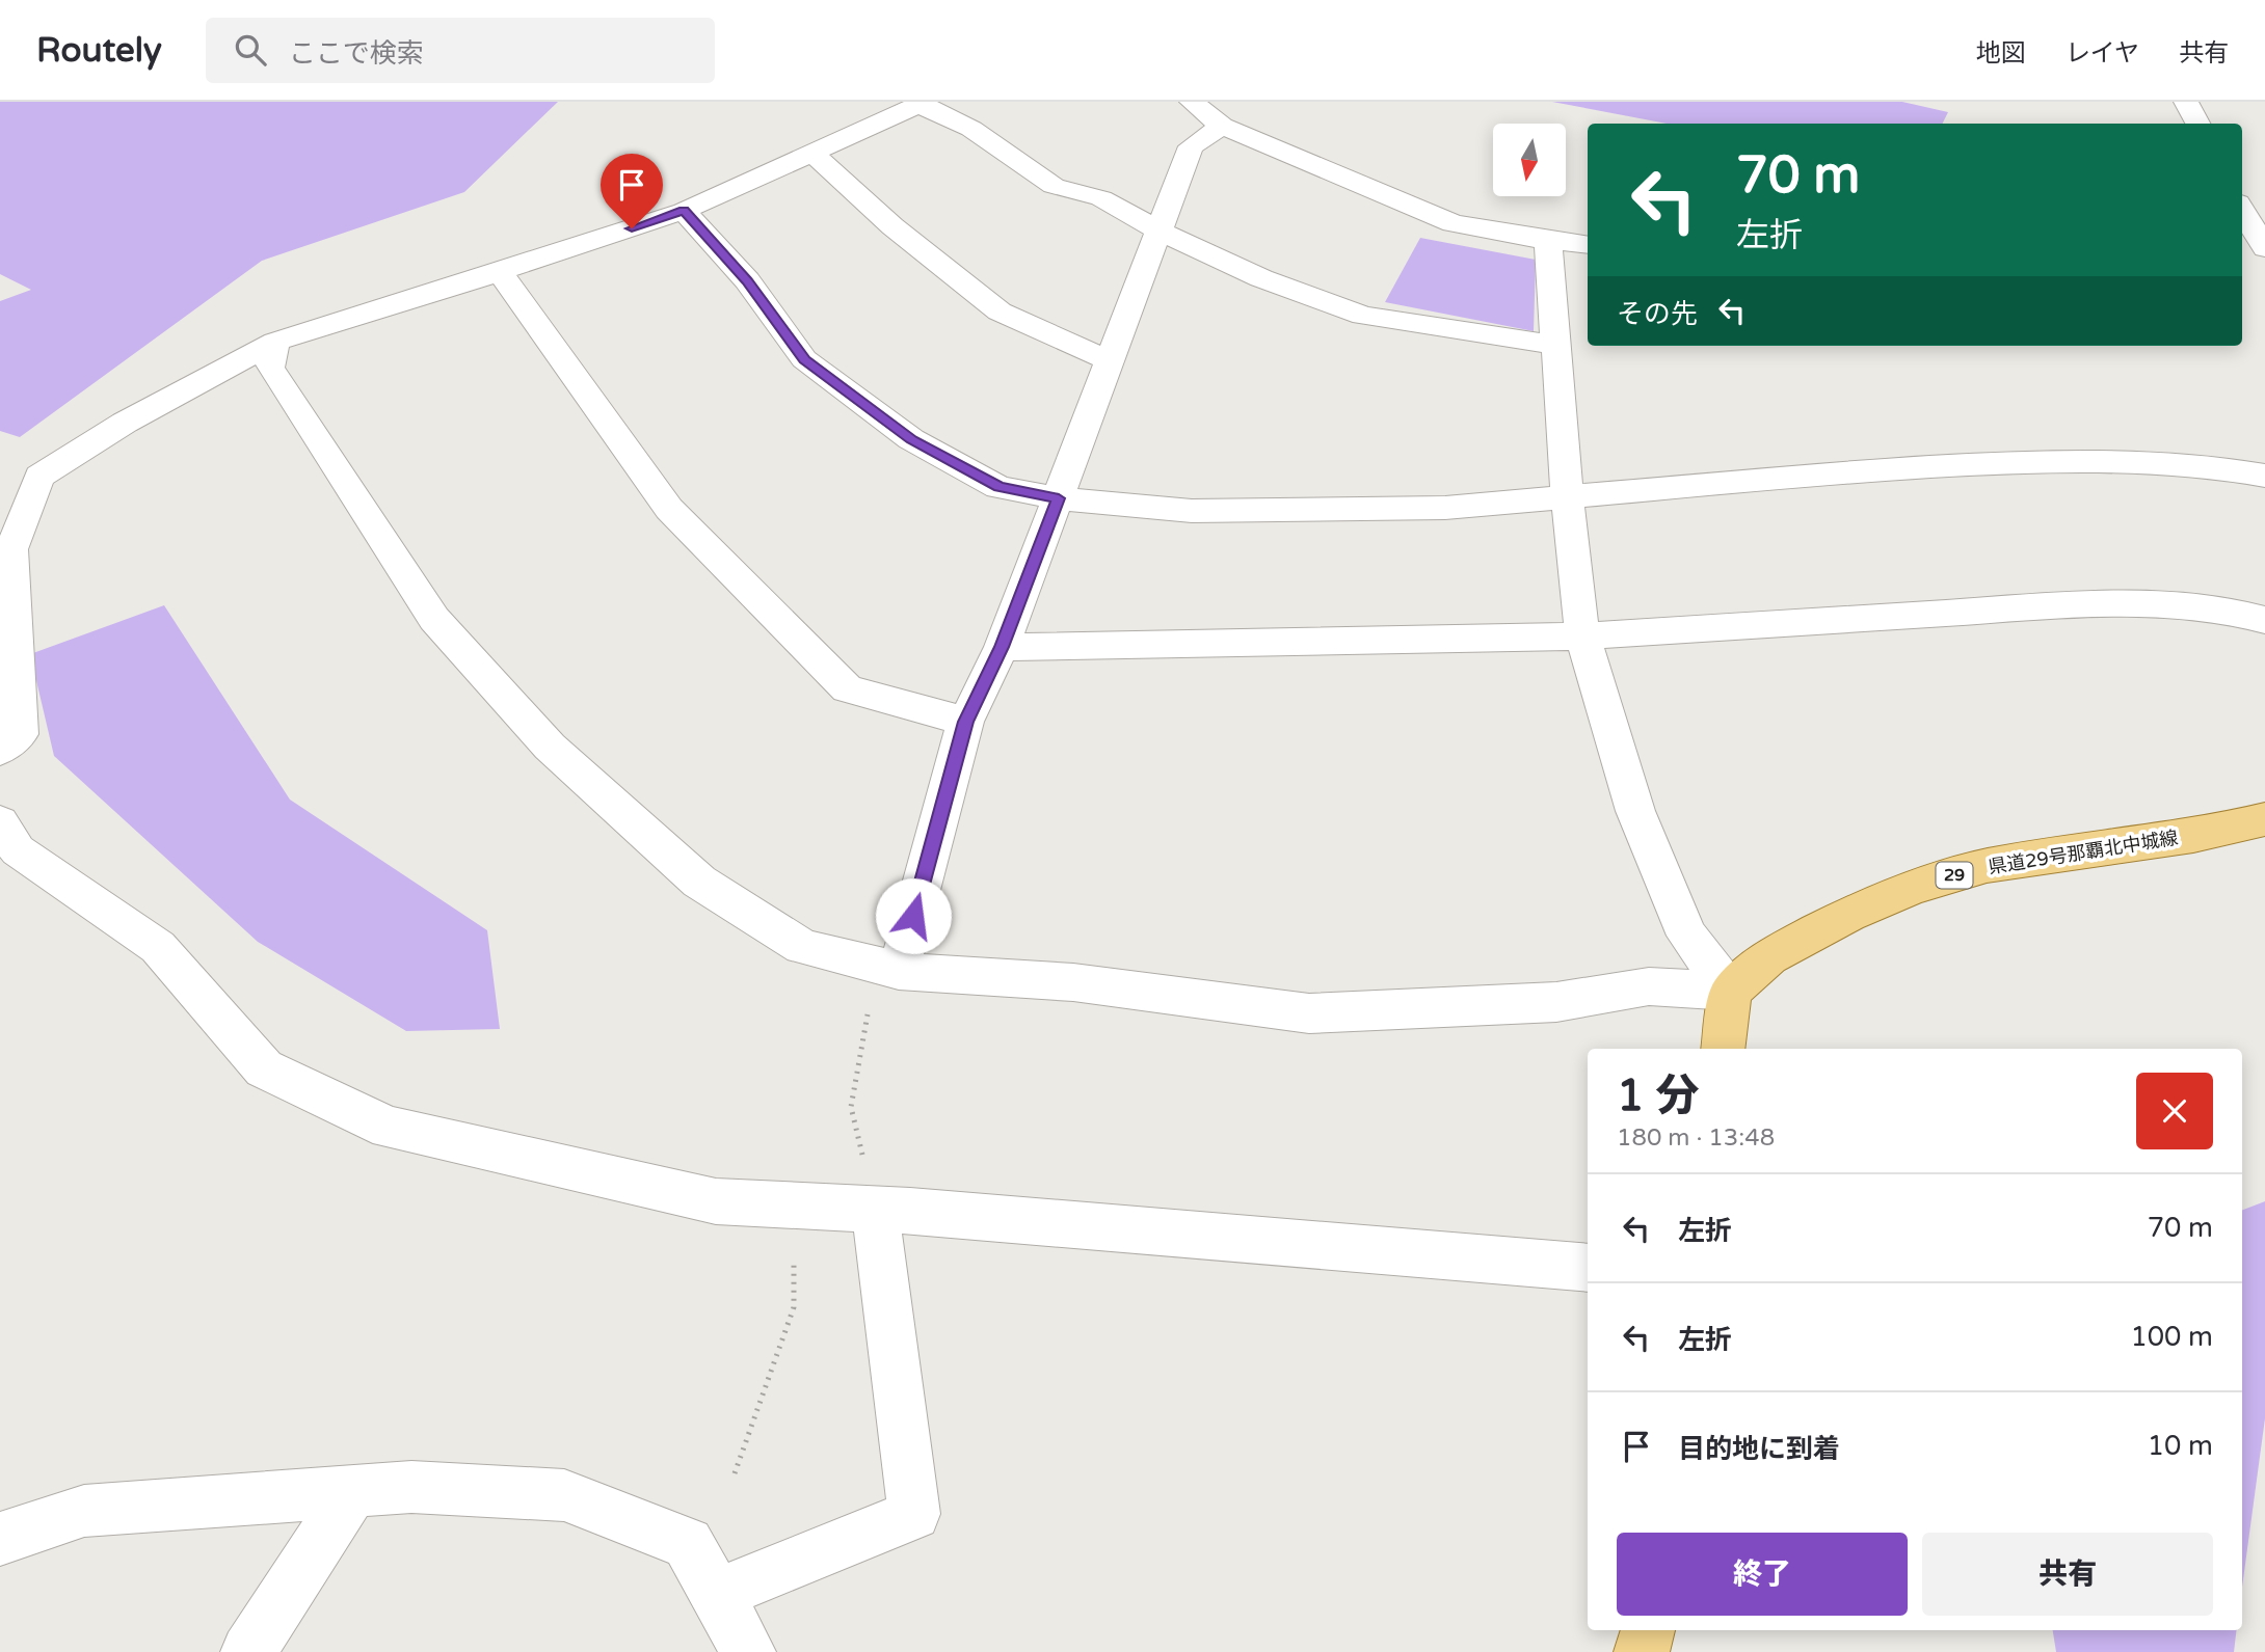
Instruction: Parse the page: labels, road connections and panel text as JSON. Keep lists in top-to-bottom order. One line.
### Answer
{"streets":{"main road":["県道29号那覇北中城線","29"]},"north":"bottom","page":{"header":"Routely","search":"ここで検索","nav":["地図","レイヤ","共有"],"turn":["70 m","左折"],"then":"その先","heading":["1 分","180 m · 13:48"],"list":[{"name":"左折","value":"70 m"},{"name":"左折","value":"100 m"},{"name":"目的地に到着","value":"10 m"}],"buttons":["終了","共有"]}}
